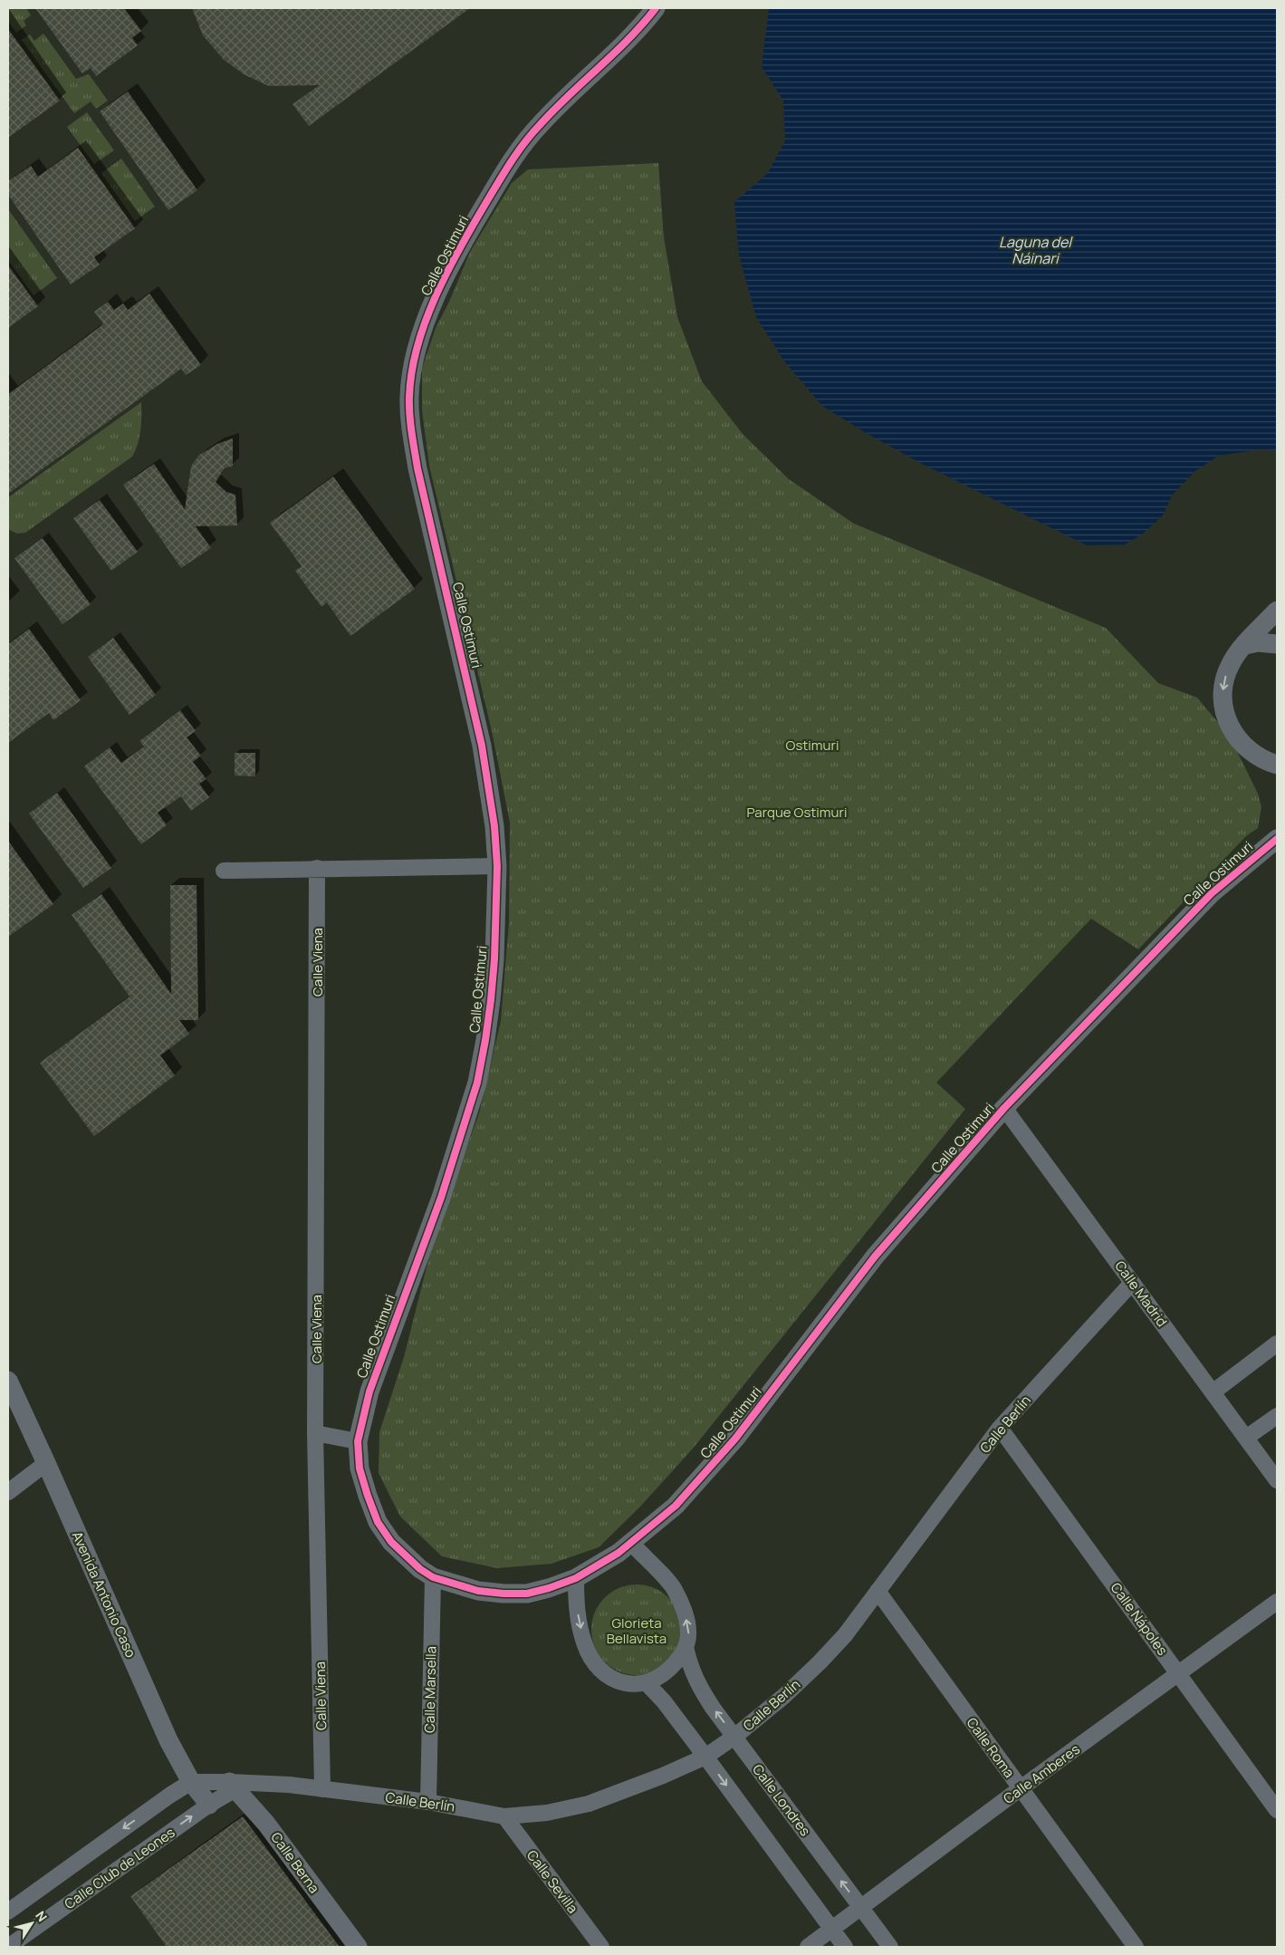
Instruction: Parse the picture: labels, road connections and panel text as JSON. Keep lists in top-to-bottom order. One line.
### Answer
{"streets":{"street":["Calle Ostimuri","Calle Viena","Calle Madrid","Calle Berlín","Avenida Antonio Caso","Calle Nápoles","Calle Marsella","Calle Roma","Calle Amberes","Calle Londres","Calle Berna","Calle Club de Leones","Calle Sevilla"]},"crossings":[["Calle Ostimuri","Calle Madrid"],["Calle Ostimuri","Calle Marsella"],["Calle Ostimuri","Calle Londres"],["Calle Viena","Calle Berlín"],["Calle Madrid","Calle Berlín"],["Calle Berlín","Avenida Antonio Caso"],["Calle Berlín","Calle Nápoles"],["Calle Berlín","Calle Marsella"],["Calle Berlín","Calle Roma"],["Calle Berlín","Calle Londres"],["Calle Berlín","Calle Berna"],["Calle Berlín","Calle Sevilla"],["Avenida Antonio Caso","Calle Club de Leones"],["Calle Nápoles","Calle Amberes"],["Calle Roma","Calle Amberes"],["Calle Amberes","Calle Londres"]],"water":["Laguna del Náinari"],"parks":["Ostimuri","Parque Ostimuri","Glorieta Bellavista"],"north":"top right"}
